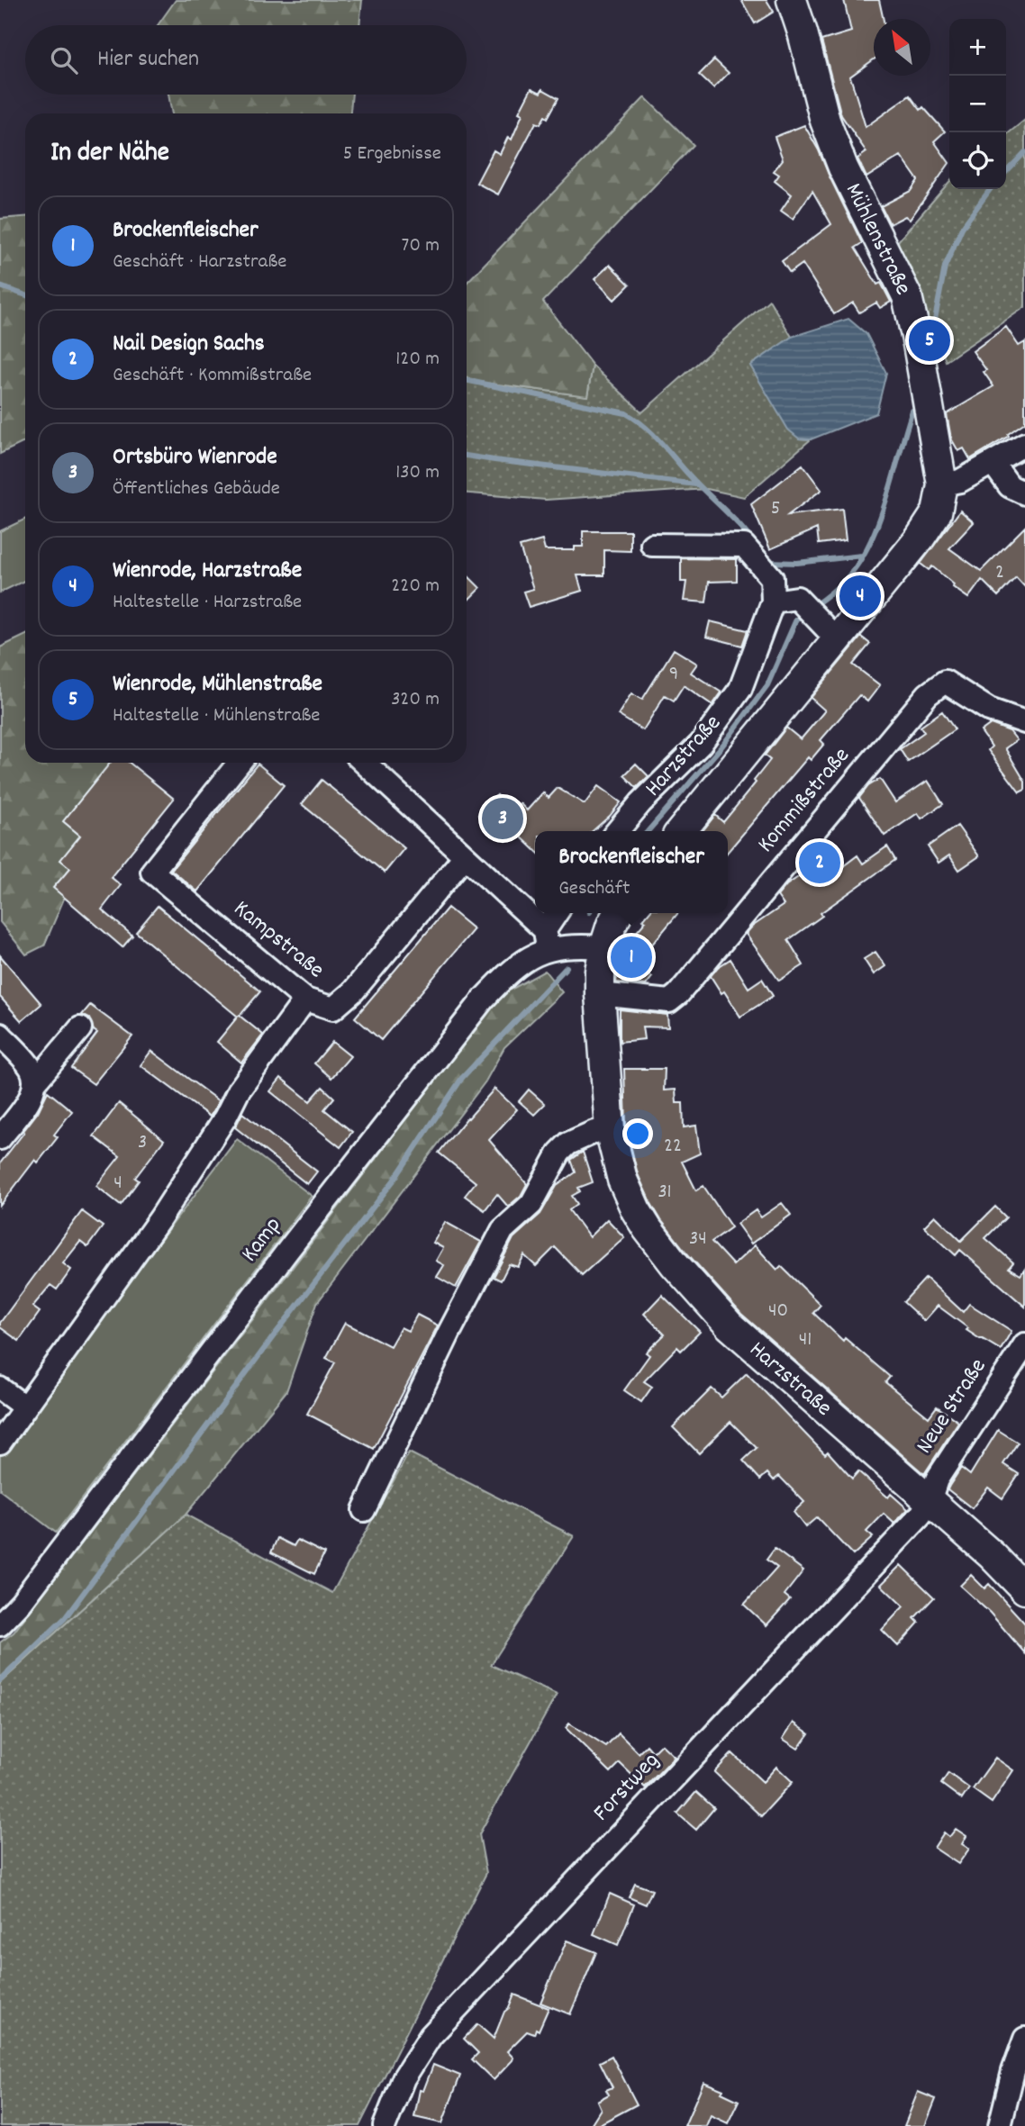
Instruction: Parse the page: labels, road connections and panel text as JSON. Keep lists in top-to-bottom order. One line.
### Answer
{"streets":{"main road":["Mühlenstraße","Harzstraße"],"street":["Kommißstraße","Kampstraße","Kamp","Neue Straße","Forstweg"]},"crossings":[["Mühlenstraße","Harzstraße"],["Harzstraße","Kommißstraße"],["Harzstraße","Kamp"],["Harzstraße","Neue Straße"],["Harzstraße","Forstweg"],["Neue Straße","Forstweg"]],"house_numbers":["5","2","9","3","22","4","31","34","40","41"],"north":"top left","page":{"map_buttons":["+","−"],"search":"Hier suchen","heading":["In der Nähe","5 Ergebnisse"],"list":[{"mark":"1","name":"Brockenfleischer","note":"Geschäft · Harzstraße","value":"70 m"},{"mark":"2","name":"Nail Design Sachs","note":"Geschäft · Kommißstraße","value":"120 m"},{"mark":"3","name":"Ortsbüro Wienrode","note":"Öffentliches Gebäude","value":"130 m"},{"mark":"4","name":"Wienrode, Harzstraße","note":"Haltestelle · Harzstraße","value":"220 m"},{"mark":"5","name":"Wienrode, Mühlenstraße","note":"Haltestelle · Mühlenstraße","value":"320 m"}],"pins":["5","4","3","2","1"],"popup":["Brockenfleischer","Geschäft"]}}
